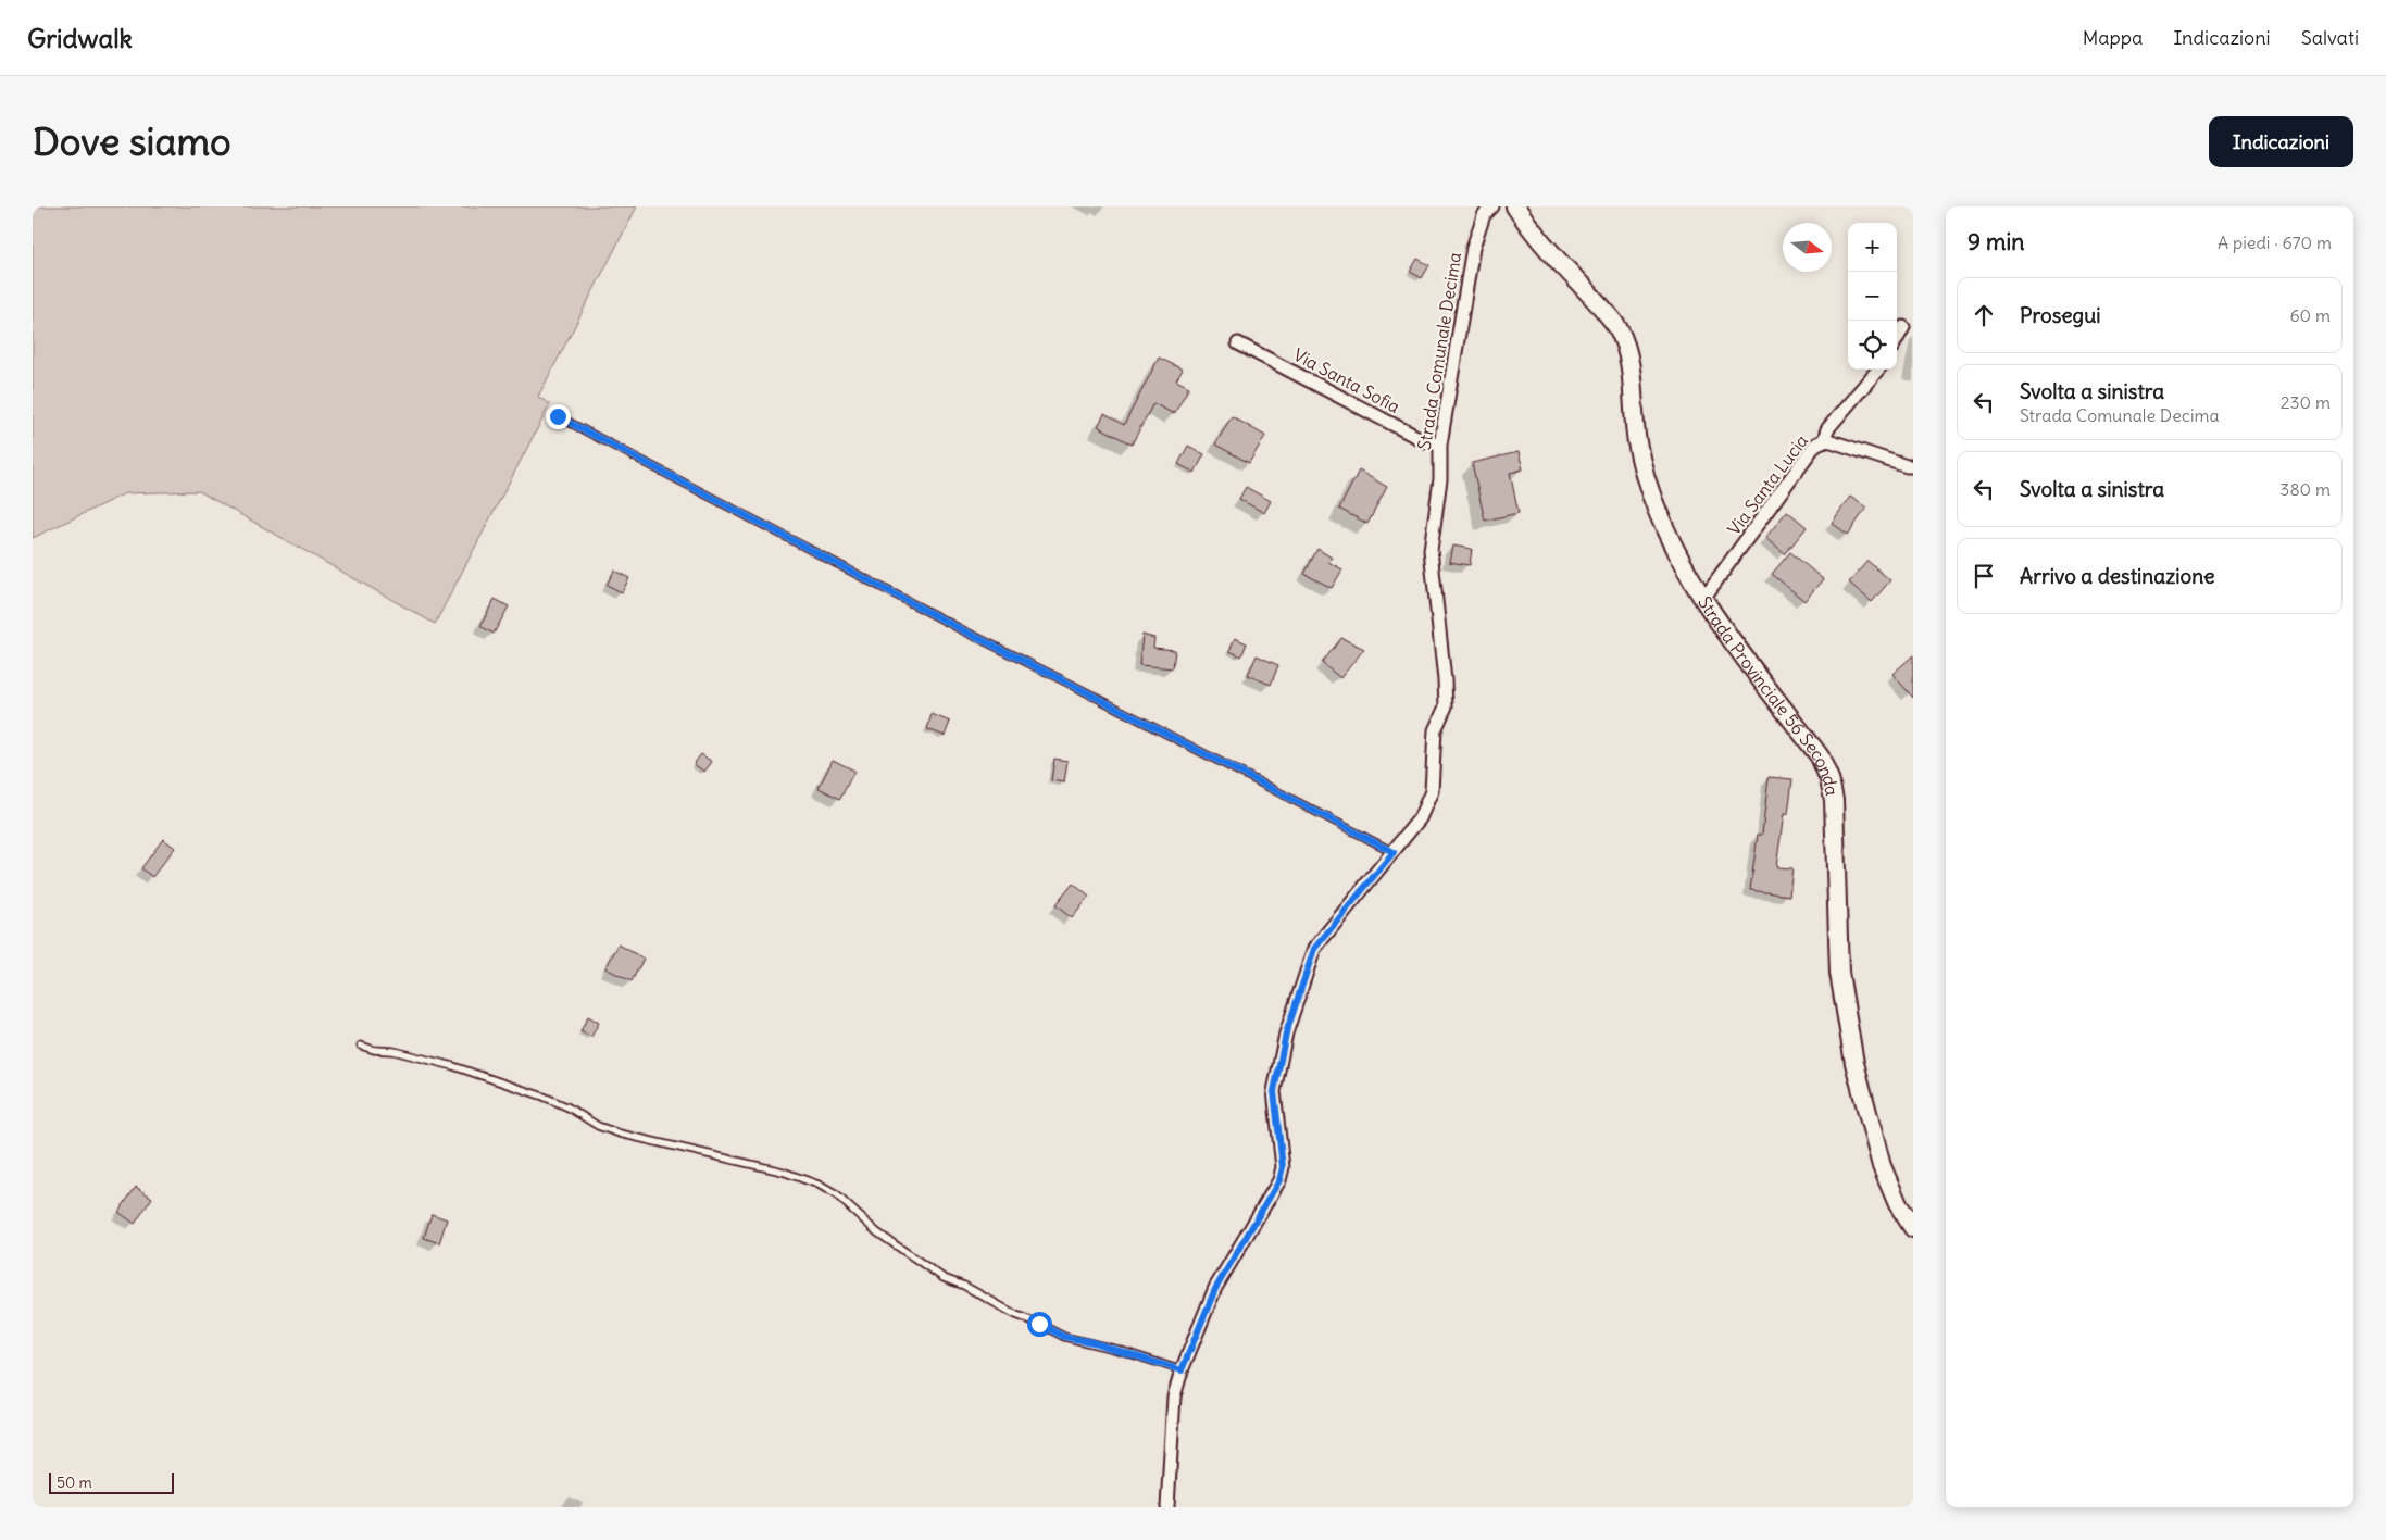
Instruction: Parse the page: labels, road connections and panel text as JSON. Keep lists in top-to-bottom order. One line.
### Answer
{"streets":{"street":["Strada Comunale Decima","Via Santa Sofia","Via Santa Lucia","Strada Provinciale 56 Seconda"]},"crossings":[["Strada Comunale Decima","Via Santa Sofia"],["Via Santa Lucia","Strada Provinciale 56 Seconda"]],"scale_bar":"50 m","north":"right","page":{"header":"Gridwalk","nav":["Mappa","Indicazioni","Salvati"],"buttons":"Indicazioni","title":"Dove siamo","heading":["9 min","A piedi · 670 m"],"map_buttons":["+","−"],"list":[["Prosegui","60 m"],["Svolta a sinistra","Strada Comunale Decima","230 m"],["Svolta a sinistra","380 m"],"Arrivo a destinazione"],"scale":"50 m"}}
